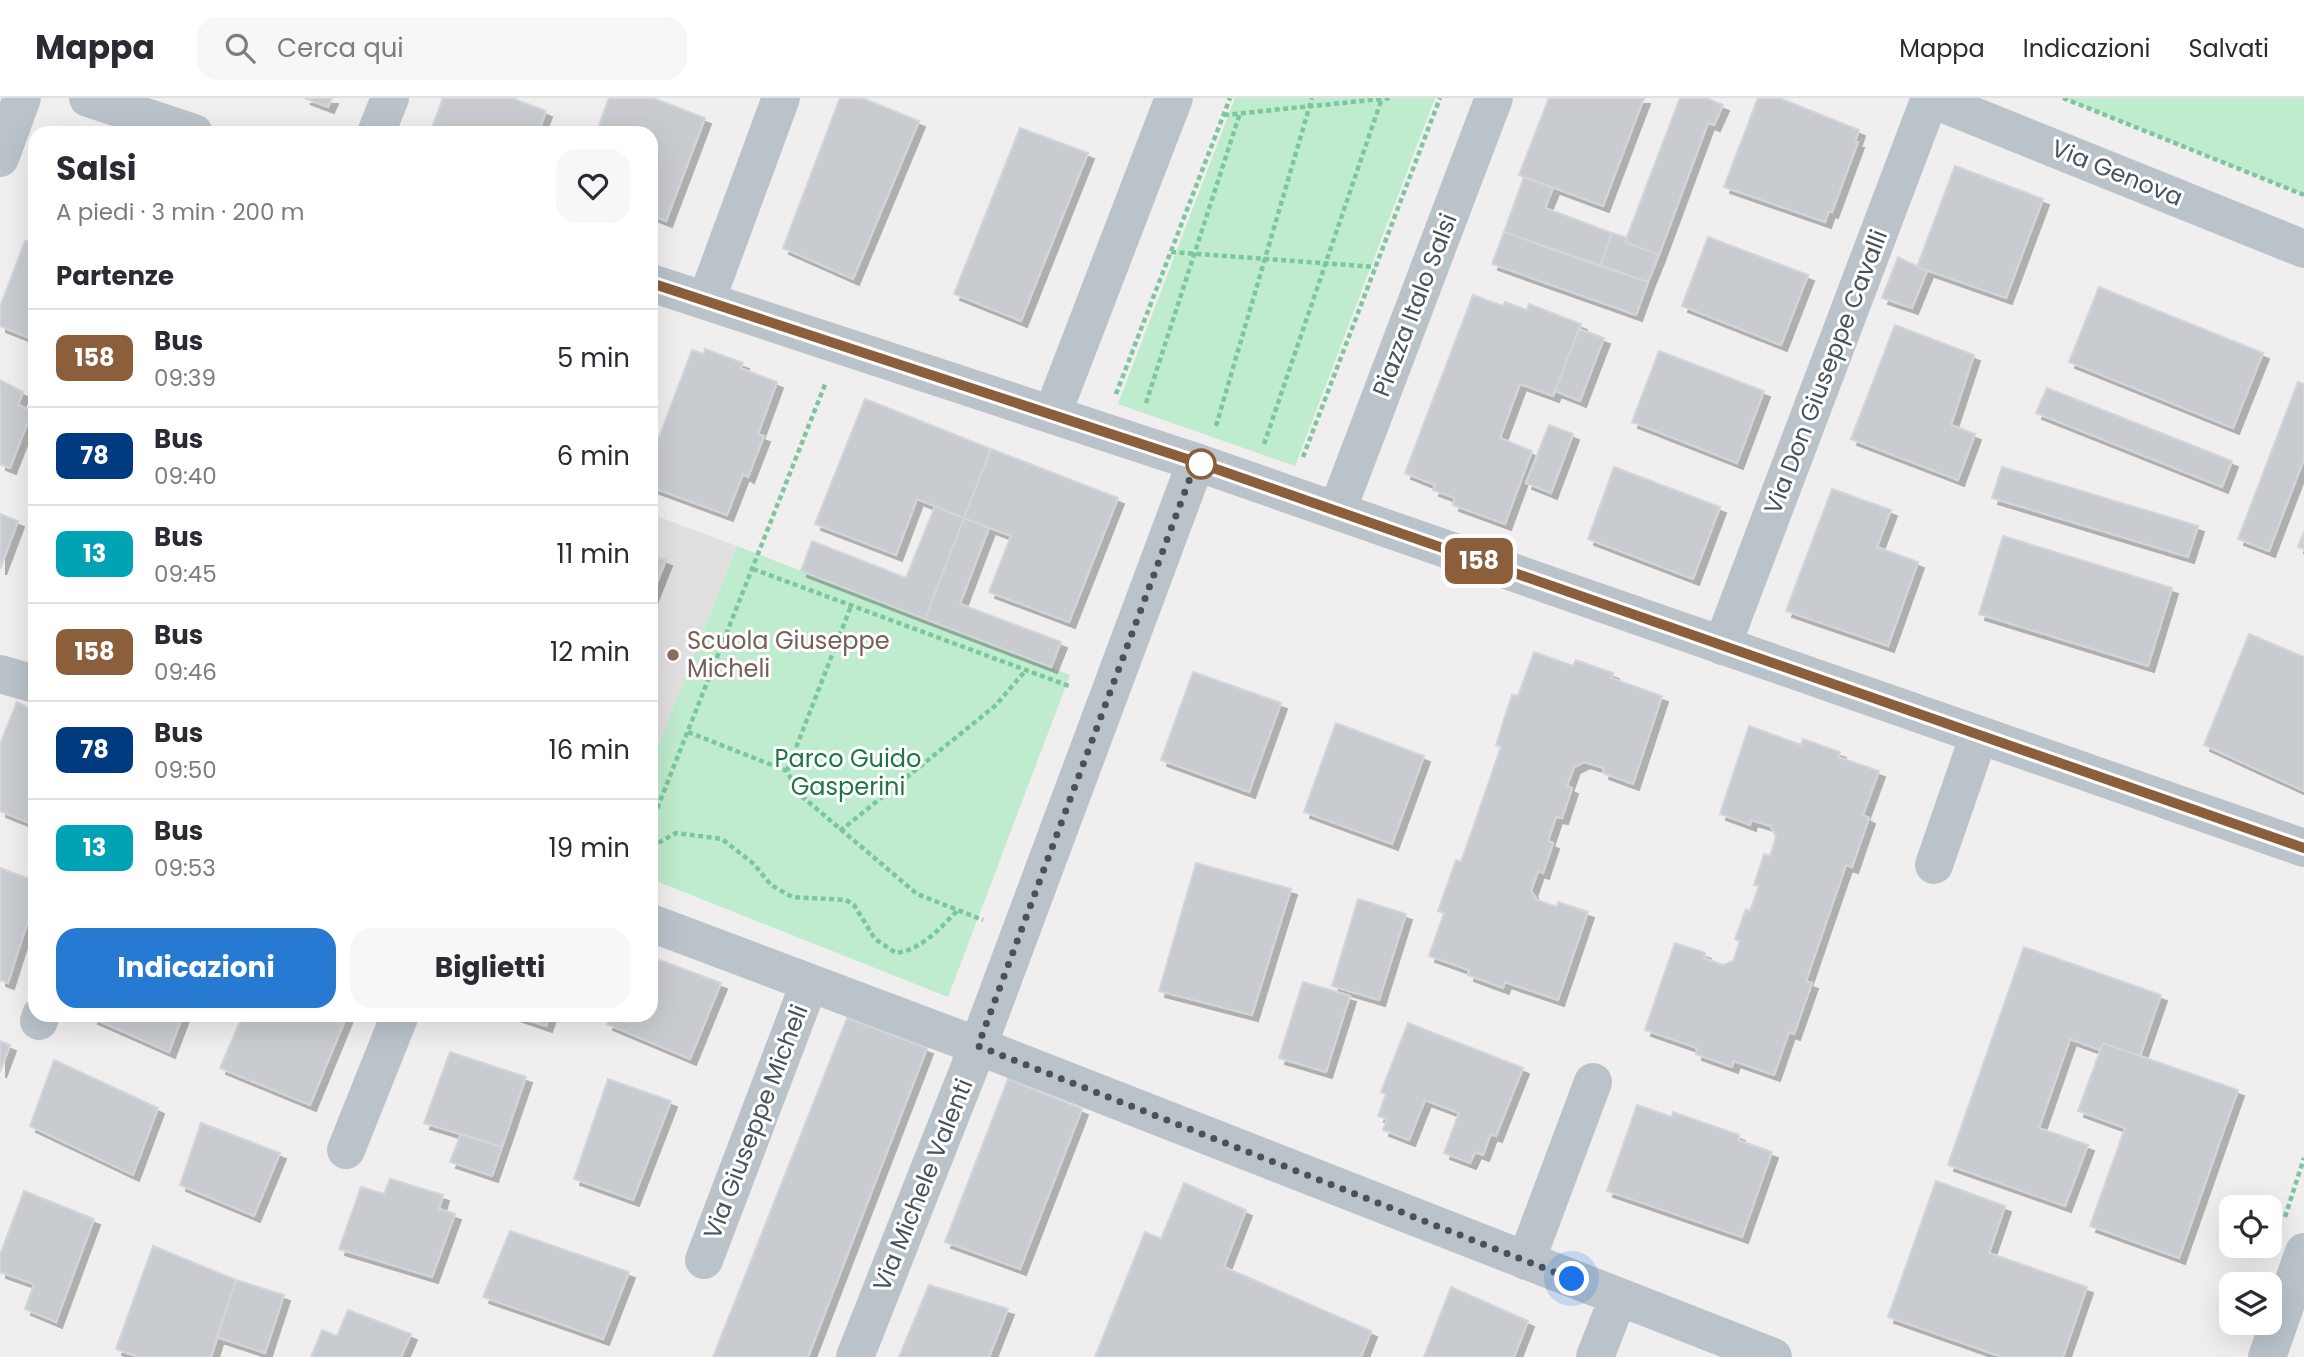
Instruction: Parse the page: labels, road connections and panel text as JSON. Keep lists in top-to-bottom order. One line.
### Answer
{"streets":{"street":["Via Genova","Piazza Italo Salsi","Via Don Giuseppe Cavalli","Via Giuseppe Micheli","Via Michele Valenti"]},"crossings":[["Via Genova","Via Don Giuseppe Cavalli"],["Via Giuseppe Micheli","Via Michele Valenti"]],"parks":["Parco Guido Gasperini"],"places":["Scuola Giuseppe Micheli"],"lines":["bus line 158"],"page":{"header":"Mappa","search":"Cerca qui","nav":["Mappa","Indicazioni","Salvati"],"on_map":"158","heading":[["Salsi","A piedi · 3 min · 200 m"],"Partenze"],"list":[{"mark":"158","name":"Bus","note":"09:39","value":"5 min"},{"mark":"78","name":"Bus","note":"09:40","value":"6 min"},{"mark":"13","name":"Bus","note":"09:45","value":"11 min"},{"mark":"158","name":"Bus","note":"09:46","value":"12 min"},{"mark":"78","name":"Bus","note":"09:50","value":"16 min"},{"mark":"13","name":"Bus","note":"09:53","value":"19 min"}],"buttons":["Indicazioni","Biglietti"]}}
